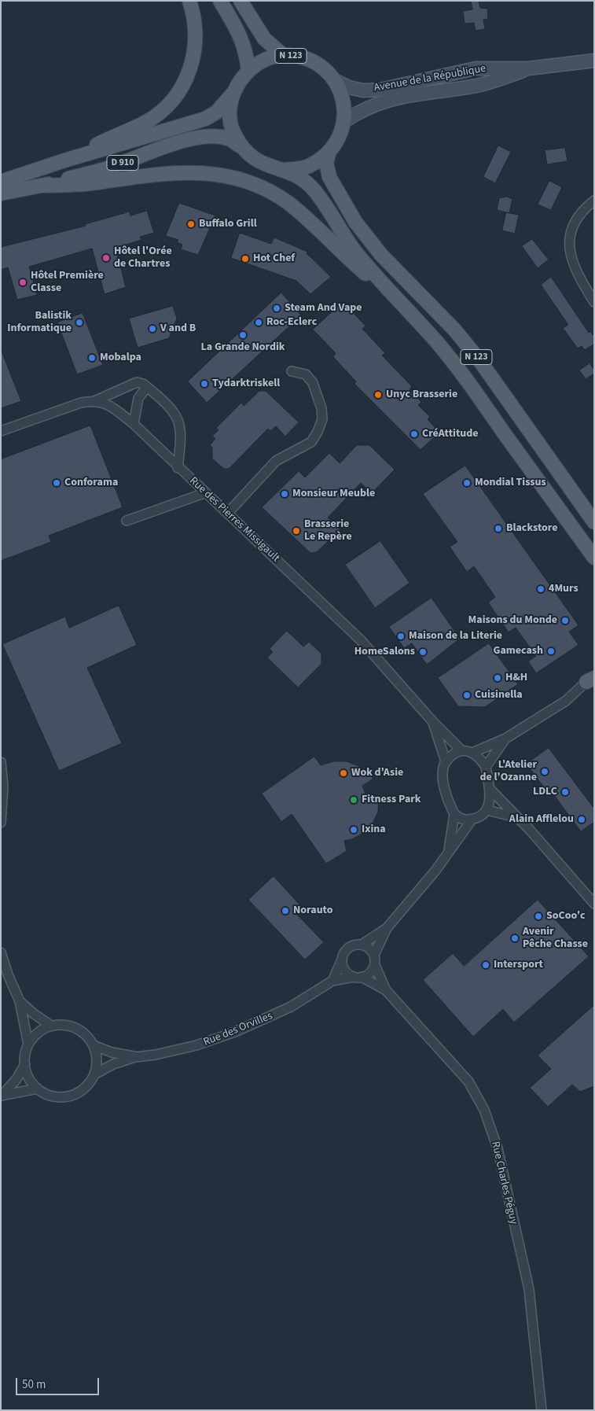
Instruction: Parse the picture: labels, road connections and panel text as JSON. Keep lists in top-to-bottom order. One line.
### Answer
{"streets":{"main road":["N 123","Avenue de la République","D 910"],"street":["Rue des Pierres Missigault","Rue des Orvilles","Rue Charles Péguy"]},"crossings":[["N 123","Avenue de la République"],["N 123","D 910"],["Avenue de la République","D 910"],["Rue des Orvilles","Rue Charles Péguy"]],"places":["Buffalo Grill","Hôtel l'Orée de Chartres","Hot Chef","Hôtel Première Classe","Steam And Vape","Balistik Informatique","Roc-Eclerc","V and B","La Grande Nordik","Mobalpa","Tydarktriskell","Unyc Brasserie","CréAttitude","Conforama","Mondial Tissus","Monsieur Meuble","Blackstore","Brasserie Le Repère","4Murs","Maisons du Monde","Maison de la Literie","Gamecash","HomeSalons","H&H","Cuisinella","L'Atelier de l'Ozanne","Wok d'Asie","LDLC","Fitness Park","Alain Afflelou","Ixina","Norauto","SoCoo'c","Avenir Pêche Chasse","Intersport"],"scale_bar":"50 m"}
